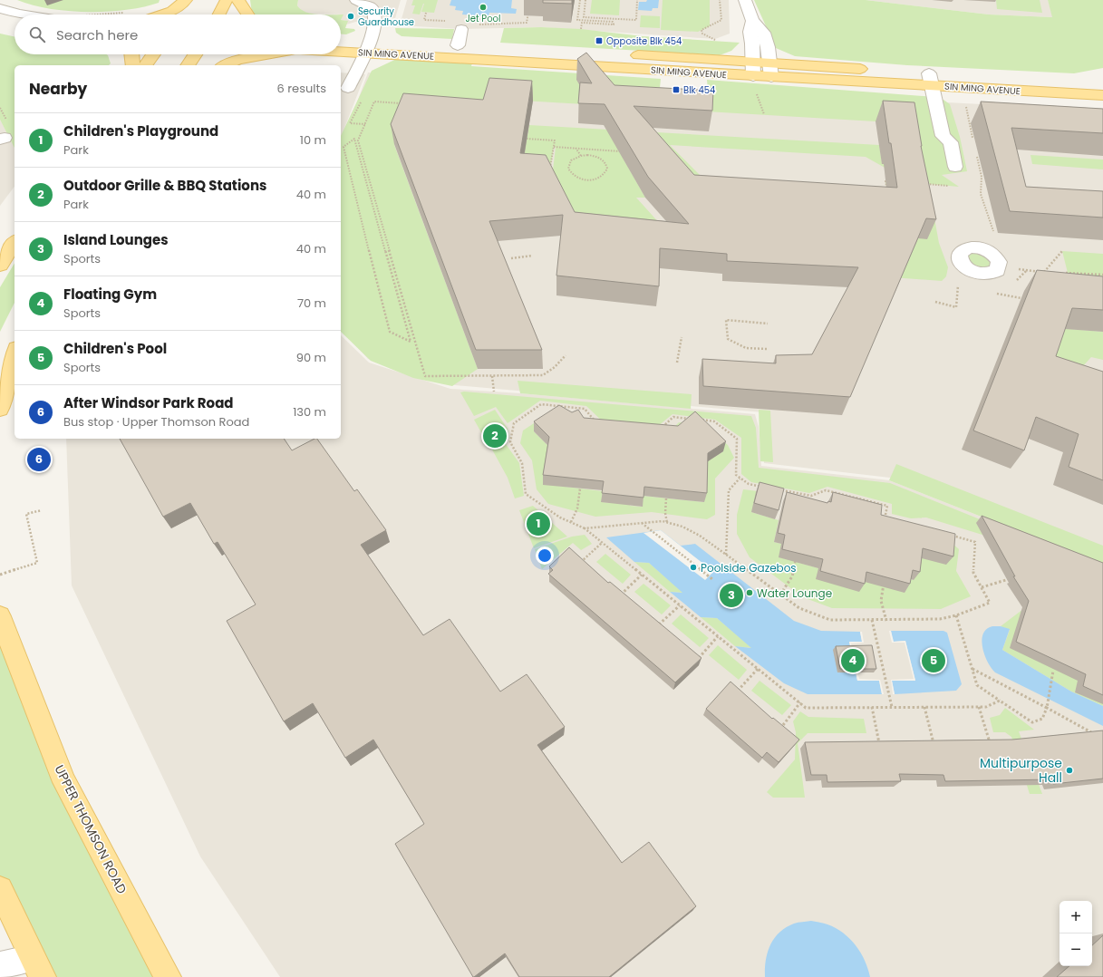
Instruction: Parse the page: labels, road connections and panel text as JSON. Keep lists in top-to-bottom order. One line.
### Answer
{"streets":{"main road":["SIN MING AVENUE","UPPER THOMSON ROAD"]},"places":{"other":["Jet Pool","Security Guardhouse","Poolside Gazebos","Water Lounge","Multipurpose Hall"],"transit":["Opposite Blk 454","Blk 454"]},"page":{"search":"Search here","heading":["Nearby","6 results"],"list":[{"mark":"1","name":"Children's Playground","note":"Park","value":"10 m"},{"mark":"2","name":"Outdoor Grille & BBQ Stations","note":"Park","value":"40 m"},{"mark":"3","name":"Island Lounges","note":"Sports","value":"40 m"},{"mark":"4","name":"Floating Gym","note":"Sports","value":"70 m"},{"mark":"5","name":"Children's Pool","note":"Sports","value":"90 m"},{"mark":"6","name":"After Windsor Park Road","note":"Bus stop · Upper Thomson Road","value":"130 m"}],"pins":["2","6","1","3","4","5"],"map_buttons":["+","−"]}}
